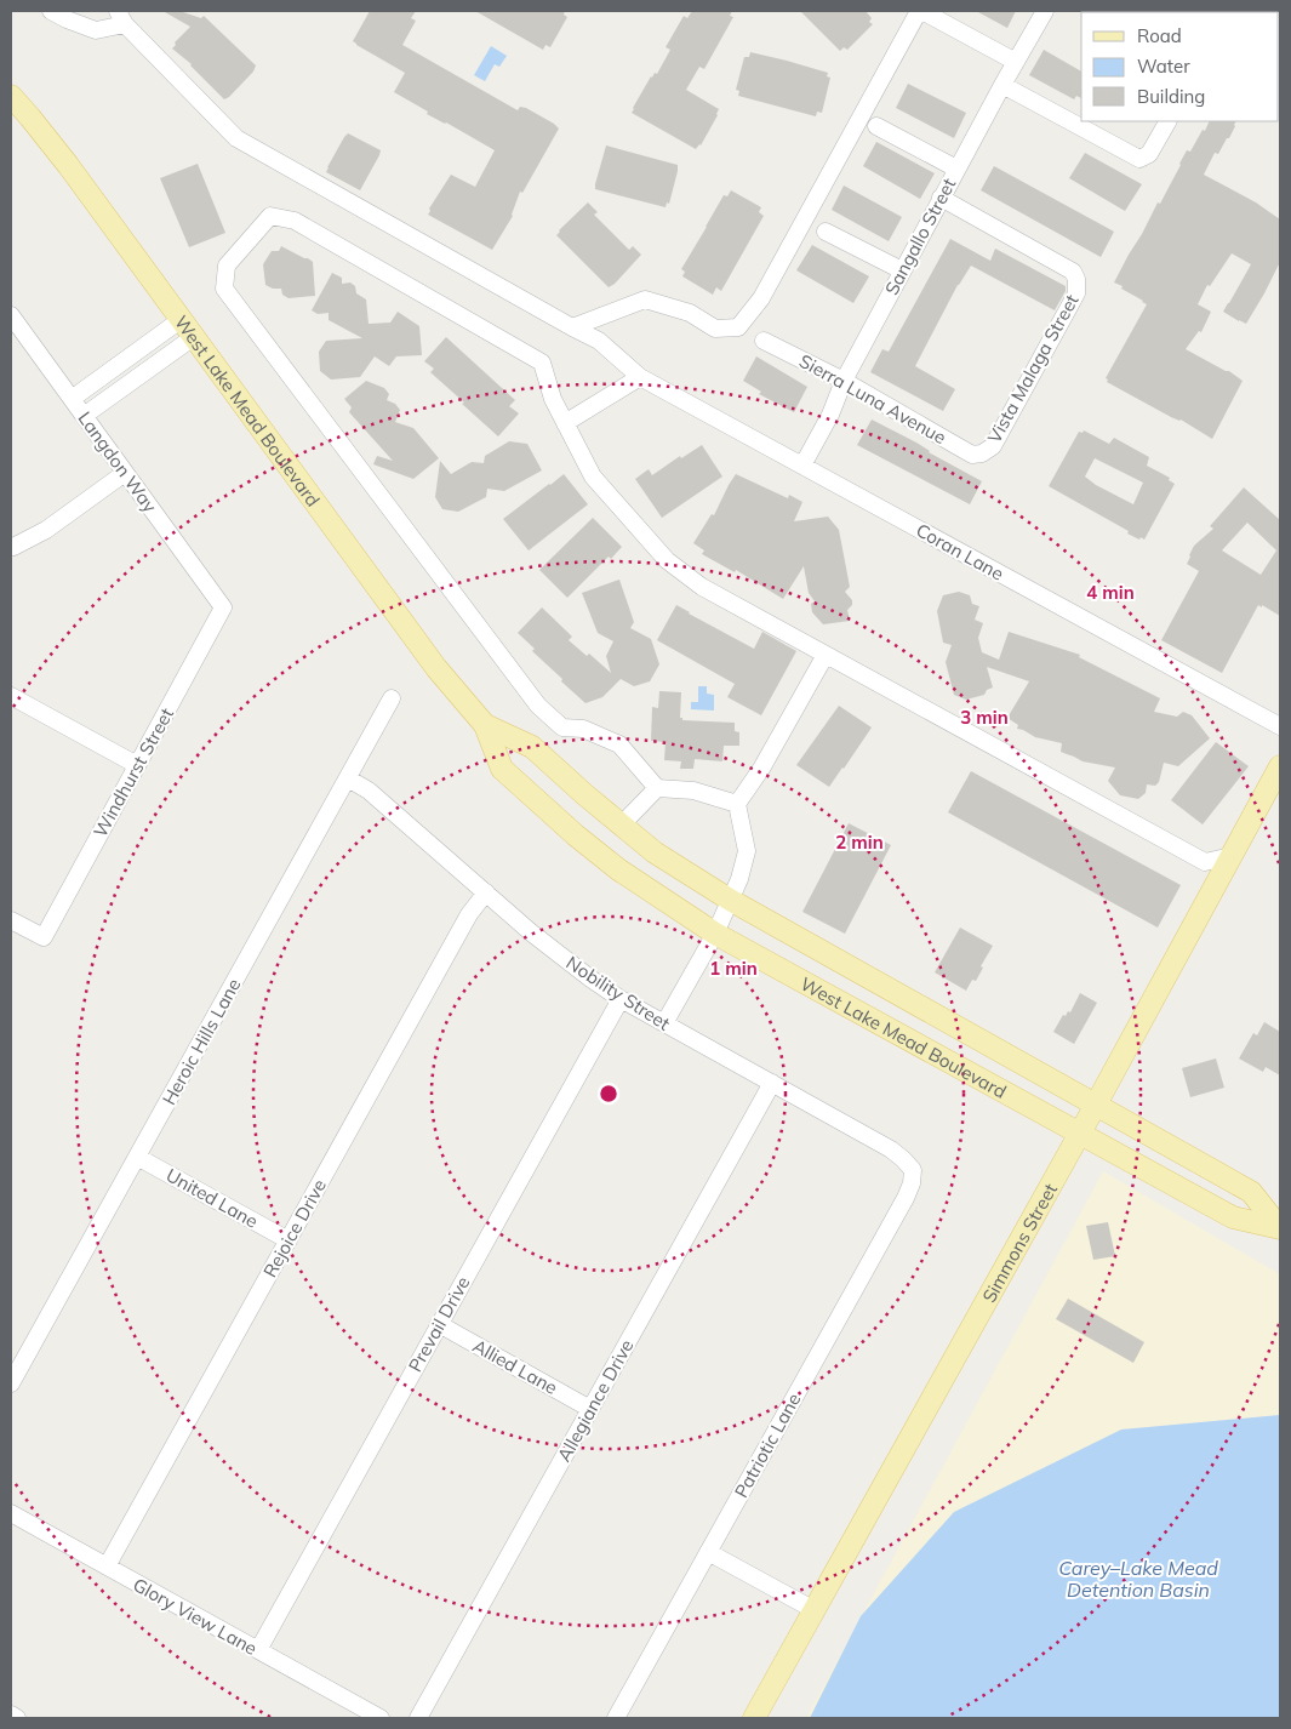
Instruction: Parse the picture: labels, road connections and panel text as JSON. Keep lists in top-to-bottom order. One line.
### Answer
{"streets":{"main road":["West Lake Mead Boulevard","Simmons Street"],"street":["Sangallo Street","Vista Malaga Street","Sierra Luna Avenue","Langdon Way","Coran Lane","Windhurst Street","Nobility Street","Heroic Hills Lane","United Lane","Rejoice Drive","Prevail Drive","Allied Lane","Allegiance Drive","Patriotic Lane","Glory View Lane"]},"crossings":[["Sangallo Street","Vista Malaga Street"],["Sangallo Street","Sierra Luna Avenue"],["Sangallo Street","Coran Lane"],["Vista Malaga Street","Sierra Luna Avenue"],["West Lake Mead Boulevard","Simmons Street"],["Langdon Way","Windhurst Street"],["Nobility Street","Heroic Hills Lane"],["Nobility Street","Rejoice Drive"],["Nobility Street","Prevail Drive"],["Nobility Street","Allegiance Drive"],["Nobility Street","Patriotic Lane"],["Heroic Hills Lane","United Lane"],["United Lane","Rejoice Drive"],["Rejoice Drive","Glory View Lane"],["Prevail Drive","Allied Lane"],["Prevail Drive","Glory View Lane"],["Allied Lane","Allegiance Drive"]],"water":["Carey–Lake Mead Detention Basin"],"legend":["Road","Water","Building"],"rings":["4 min","3 min","2 min","1 min"]}
